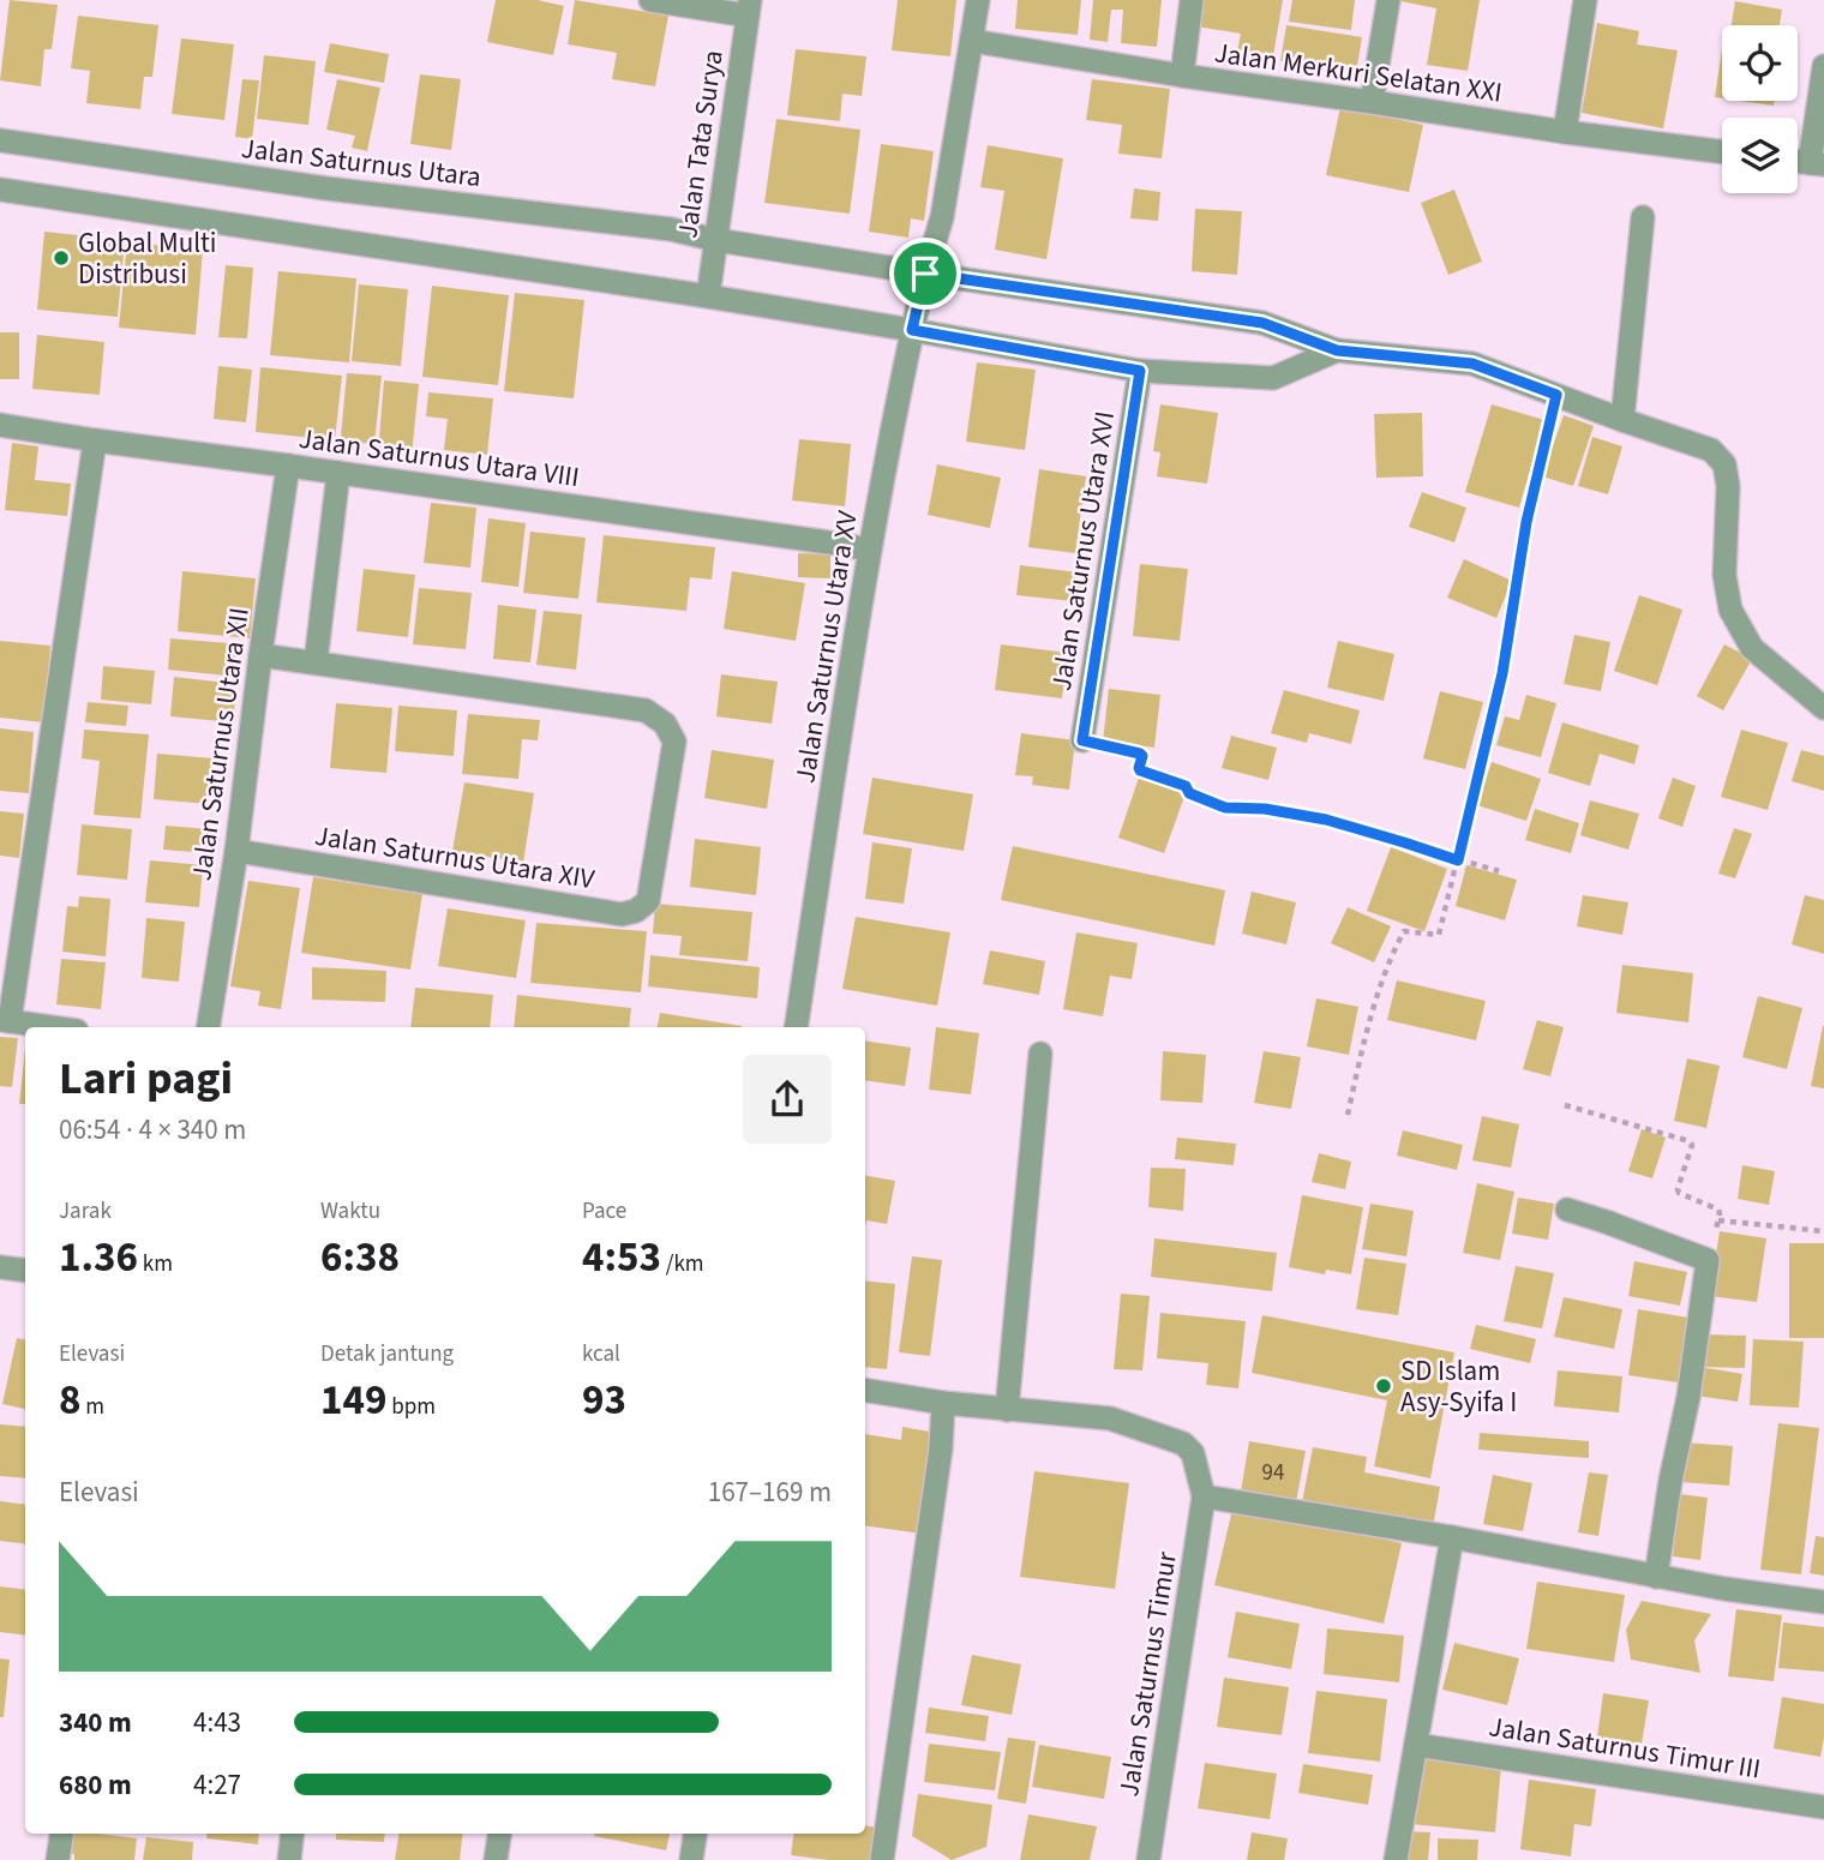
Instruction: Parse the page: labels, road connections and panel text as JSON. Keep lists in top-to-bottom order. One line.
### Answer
{"streets":{"street":["Jalan Merkuri Selatan XXI","Jalan Tata Surya","Jalan Saturnus Utara","Jalan Saturnus Utara VIII","Jalan Saturnus Utara XVI","Jalan Saturnus Utara XV","Jalan Saturnus Utara XII","Jalan Saturnus Utara XIV","Jalan Saturnus Timur","Jalan Saturnus Timur III"]},"crossings":[["Jalan Merkuri Selatan XXI","Jalan Saturnus Utara XV"],["Jalan Tata Surya","Jalan Saturnus Utara"],["Jalan Saturnus Utara","Jalan Saturnus Utara XV"],["Jalan Saturnus Utara VIII","Jalan Saturnus Utara XV"],["Jalan Saturnus Utara VIII","Jalan Saturnus Utara XII"],["Jalan Saturnus Utara XII","Jalan Saturnus Utara XIV"]],"places":["Global Multi Distribusi","SD Islam Asy-Syifa I"],"house_numbers":["94"],"page":{"heading":["Lari pagi","06:54 · 4 × 340 m"],"stats":[["Jarak","1.36 km"],["Waktu","6:38"],["Pace","4:53 /km"],["Elevasi","8 m"],["Detak jantung","149 bpm"],["kcal","93"]],"chart":["Elevasi","167–169 m"],"list":[{"name":"340 m","note":"4:43"},{"name":"680 m","note":"4:27"}]}}
